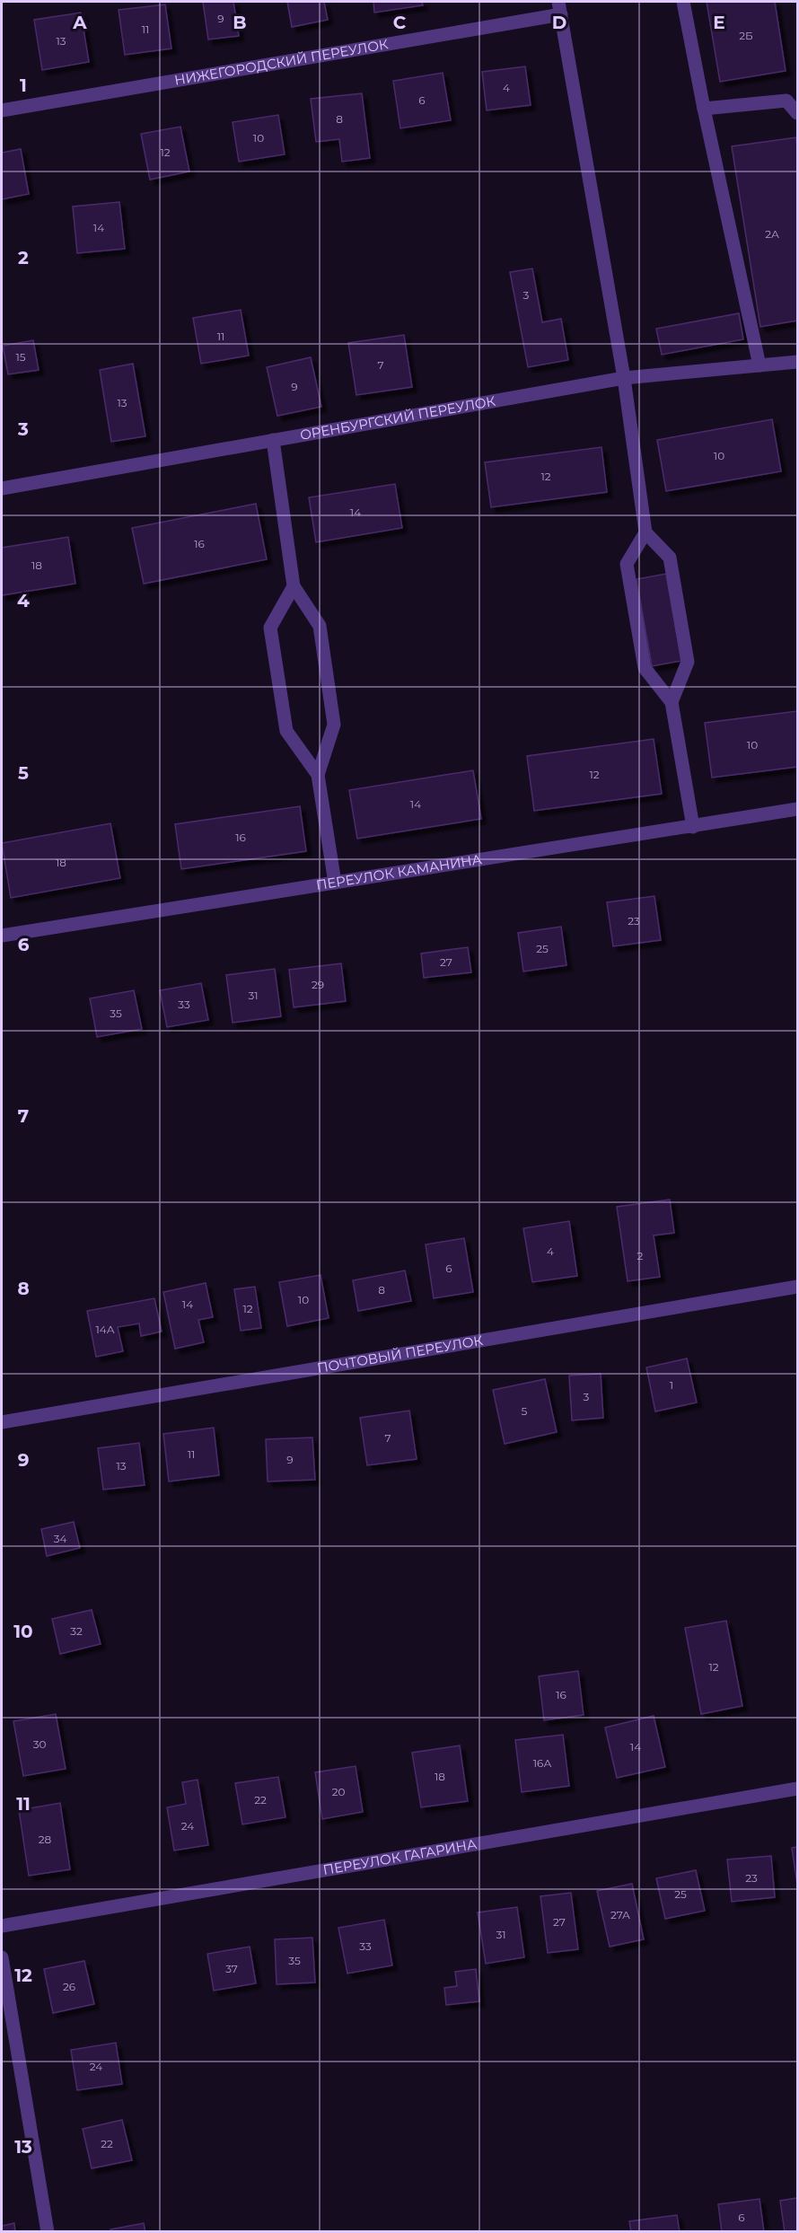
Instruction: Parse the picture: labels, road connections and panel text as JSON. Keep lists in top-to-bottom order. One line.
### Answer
{"streets":{"street":["НИЖЕГОРОДСКИЙ ПЕРЕУЛОК","ОРЕНБУРГСКИЙ ПЕРЕУЛОК","ПЕРЕУЛОК КАМАНИНА","ПОЧТОВЫЙ ПЕРЕУЛОК","ПЕРЕУЛОК ГАГАРИНА"]},"house_numbers":["9","11","2Б","13","4","6","8","10","12","14","2А","3","11","15","7","9","13","10","12","14","16","18","10","12","14","16","18","23","25","27","29","31","33","35","4","2","6","8","10","14","12","14А","1","3","5","7","11","9","13","34","32","12","16","30","14","16А","18","20","22","24","28","23","25","27А","27","31","33","35","37","26","24","22","6"],"grid":{"columns":["A","B","C","D","E"],"rows":["1","2","3","4","5","6","7","8","9","10","11","12","13"]}}
